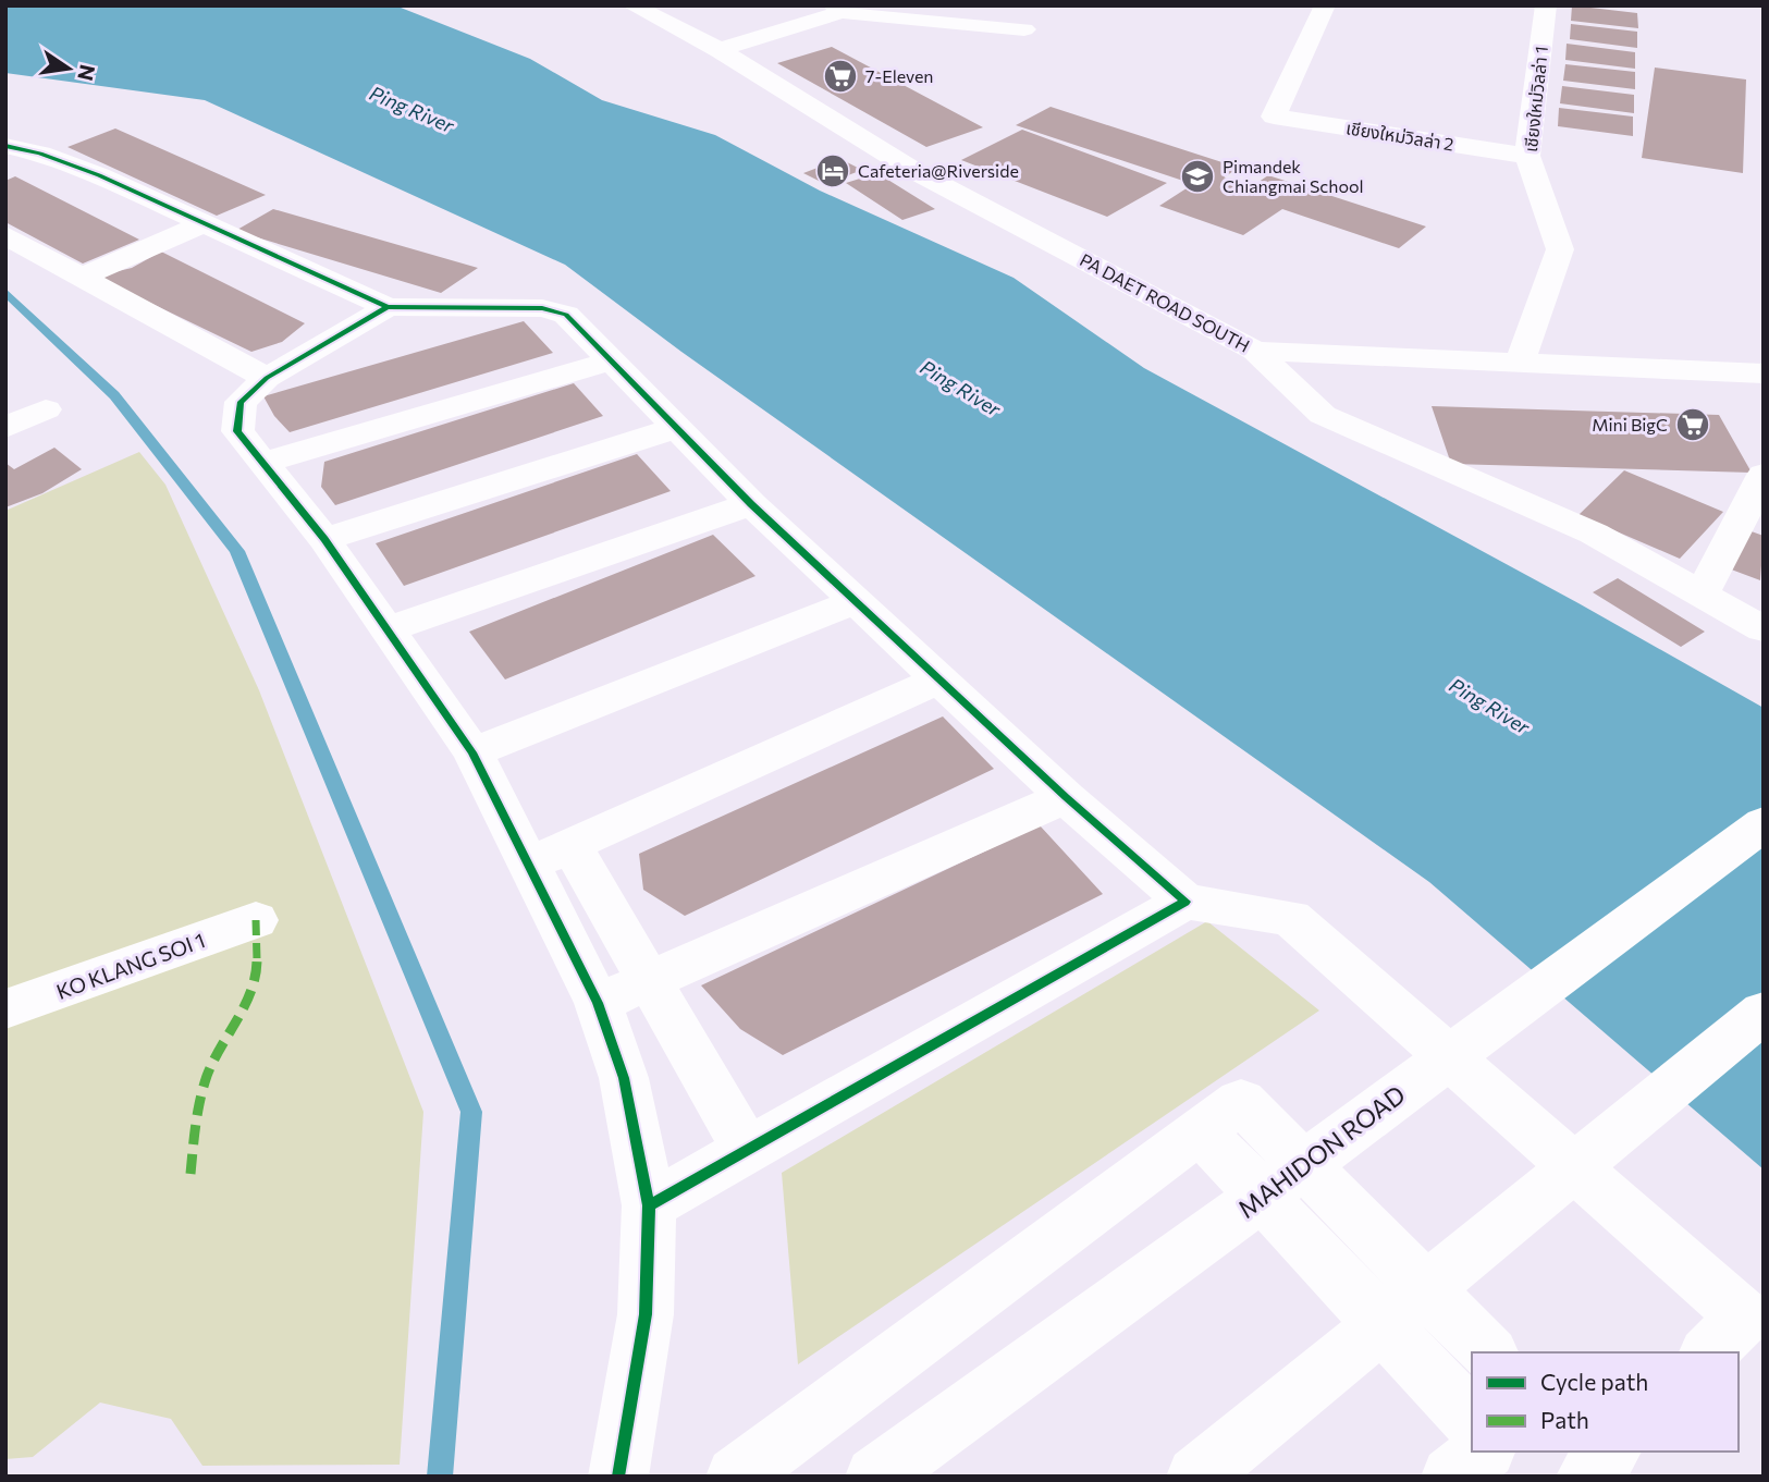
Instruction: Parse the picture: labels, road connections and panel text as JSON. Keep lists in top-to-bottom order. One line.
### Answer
{"streets":{"street":["เชียงใหม่วิลล่า 1","เชียงใหม่วิลล่า 2","PA DAET ROAD SOUTH","KO KLANG SOI 1","MAHIDON ROAD"]},"crossings":[["เชียงใหม่วิลล่า 1","เชียงใหม่วิลล่า 2"],["เชียงใหม่วิลล่า 1","PA DAET ROAD SOUTH"]],"water":["Ping River"],"places":{"supermarket":["7-Eleven","Mini BigC"],"hotel":["Cafeteria@Riverside"],"school or university":["Pimandek Chiangmai School"]},"legend":["Cycle path","Path"],"north":"right"}
